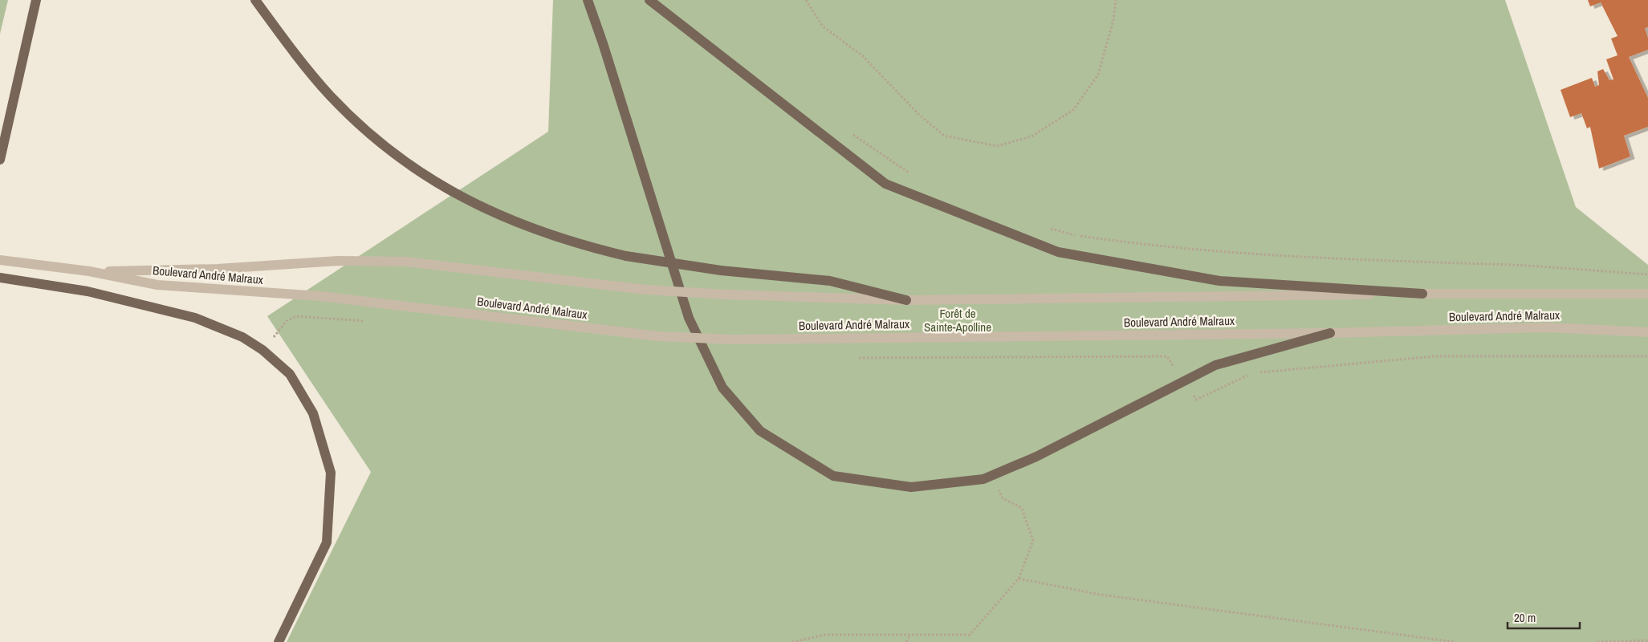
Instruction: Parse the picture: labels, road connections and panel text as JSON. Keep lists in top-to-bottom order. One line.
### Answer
{"streets":{"street":["Boulevard André Malraux"]},"parks":["Forêt de Sainte-Apolline"],"scale_bar":"20 m"}
